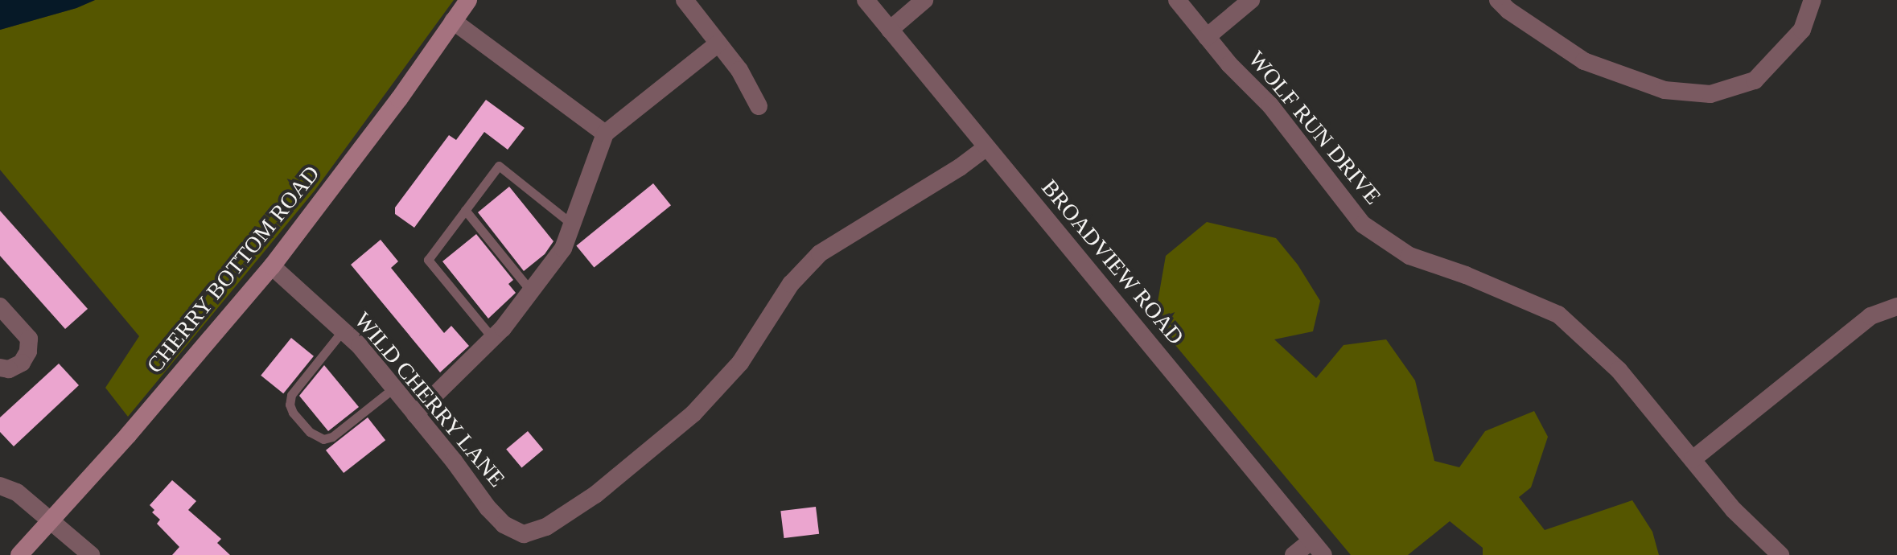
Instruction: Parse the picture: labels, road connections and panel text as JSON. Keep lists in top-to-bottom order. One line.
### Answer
{"streets":{"main road":["CHERRY BOTTOM ROAD"],"street":["WOLF RUN DRIVE","BROADVIEW ROAD","WILD CHERRY LANE"]},"crossings":[["BROADVIEW ROAD","WILD CHERRY LANE"],["CHERRY BOTTOM ROAD","WILD CHERRY LANE"]]}
